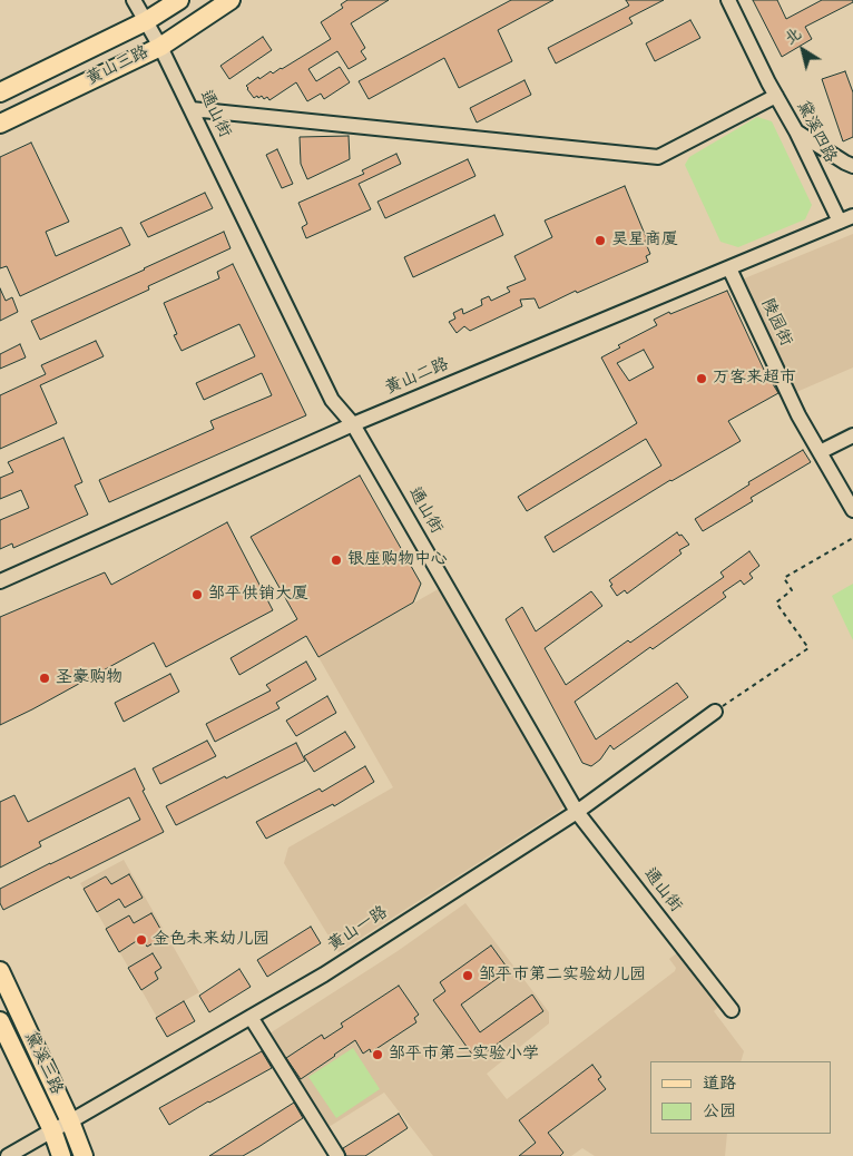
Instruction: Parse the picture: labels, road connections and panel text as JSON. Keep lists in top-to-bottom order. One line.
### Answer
{"streets":{"main road":["黄山三路","黛溪三路"],"street":["通山街","黛溪四路","陵园街","黄山二路","黄山一路"]},"crossings":[["黄山三路","通山街"],["通山街","黄山二路"],["通山街","黄山一路"],["黛溪四路","黄山二路"],["陵园街","黄山二路"],["黄山一路","黛溪三路"]],"places":["昊星商厦","万客来超市","银座购物中心","邹平供销大厦","圣豪购物","金色未来幼儿园","邹平市第二实验幼儿园","邹平市第二实验小学"],"legend":["道路","公园"],"north":"top left"}
